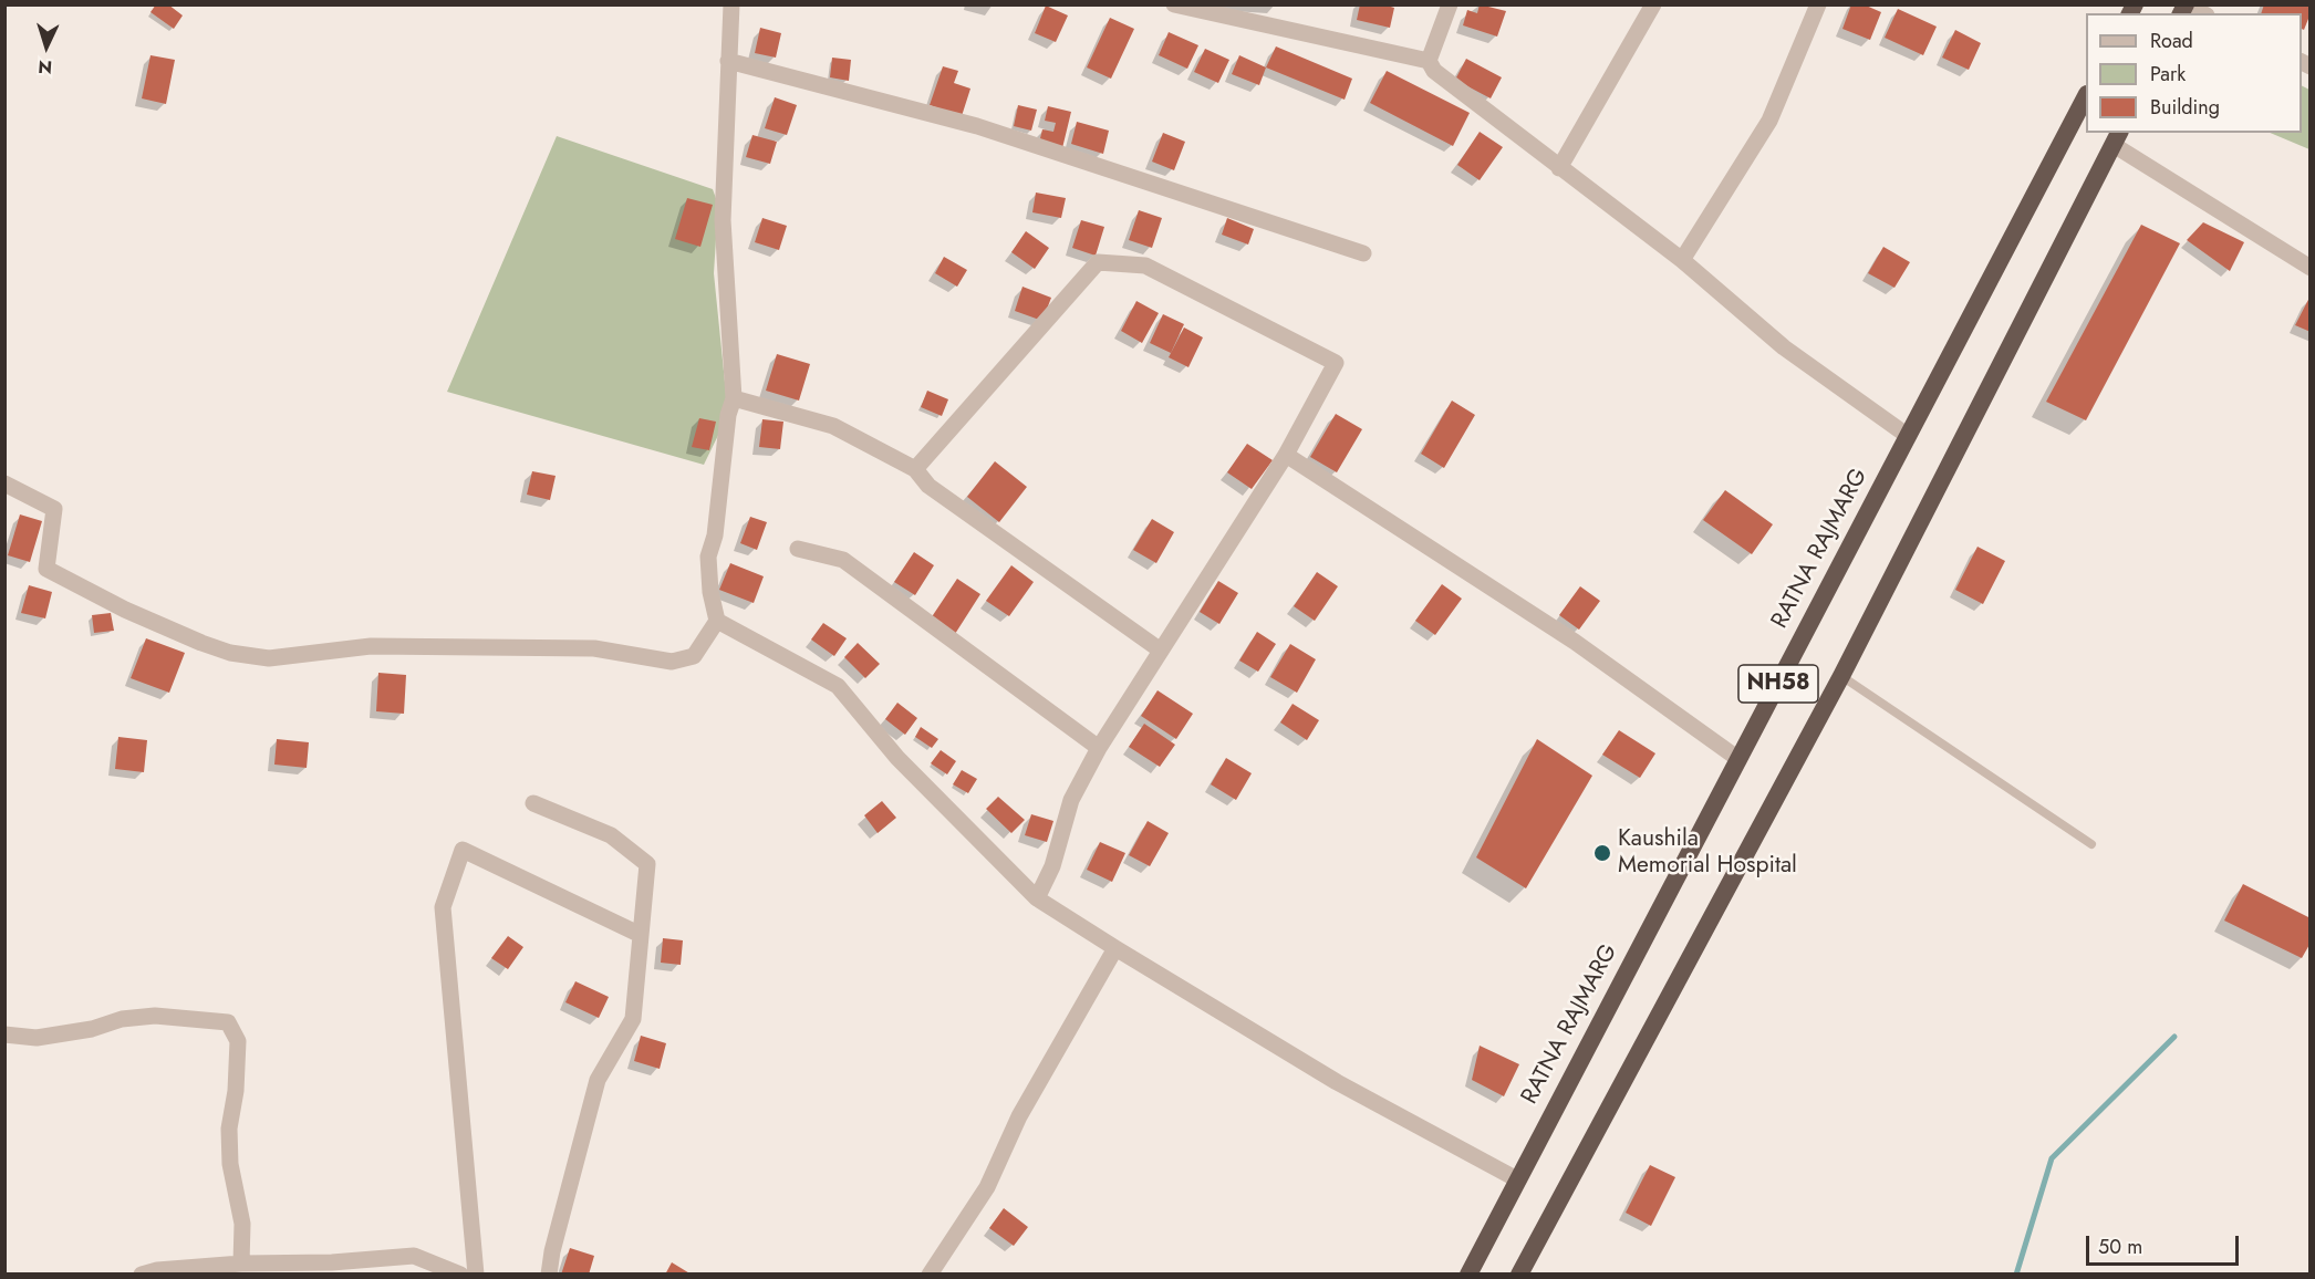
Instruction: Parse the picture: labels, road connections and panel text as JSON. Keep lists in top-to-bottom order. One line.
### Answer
{"streets":{"highway":["RATNA RAJMARG","NH58"]},"places":["Kaushila Memorial Hospital"],"legend":["Road","Park","Building"],"scale_bar":"50 m","north":"bottom"}
